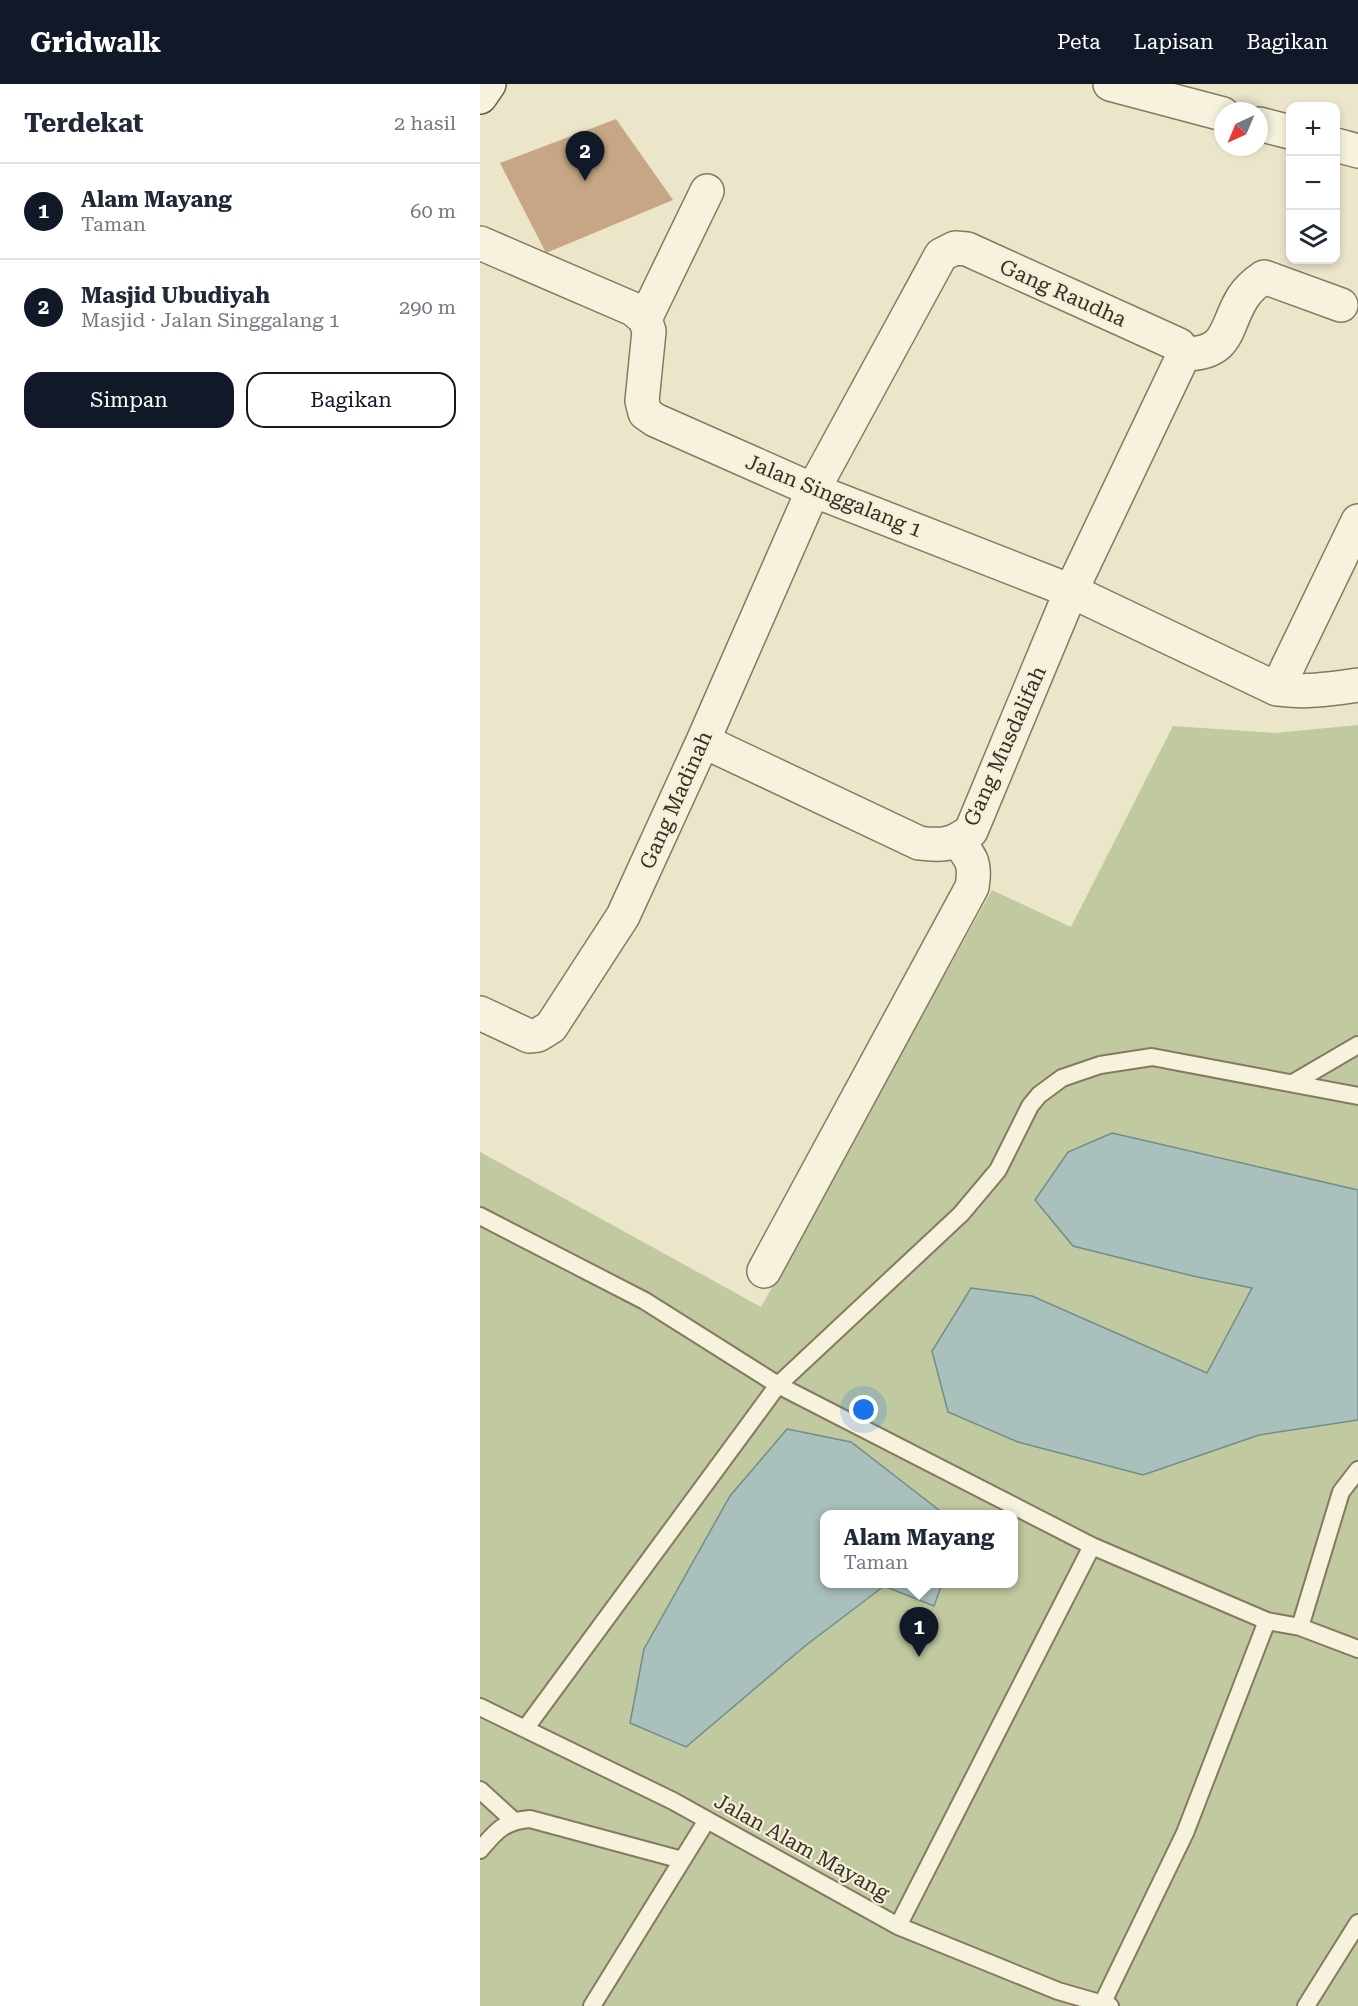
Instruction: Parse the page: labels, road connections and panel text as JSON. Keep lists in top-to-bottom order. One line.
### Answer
{"streets":{"street":["Gang Raudha","Jalan Singgalang 1","Gang Musdalifah","Gang Madinah"],"lane":["Jalan Alam Mayang"]},"crossings":[["Gang Raudha","Jalan Singgalang 1"],["Gang Raudha","Gang Madinah"],["Jalan Singgalang 1","Gang Musdalifah"],["Jalan Singgalang 1","Gang Madinah"],["Gang Musdalifah","Gang Madinah"]],"north":"bottom left","page":{"header":"Gridwalk","nav":["Peta","Lapisan","Bagikan"],"heading":["Terdekat","2 hasil"],"map_buttons":["+","−"],"pins":["2","1"],"list":[{"mark":"1","name":"Alam Mayang","note":"Taman","value":"60 m"},{"mark":"2","name":"Masjid Ubudiyah","note":"Masjid · Jalan Singgalang 1","value":"290 m"}],"buttons":["Simpan","Bagikan"],"popup":["Alam Mayang","Taman"]}}
